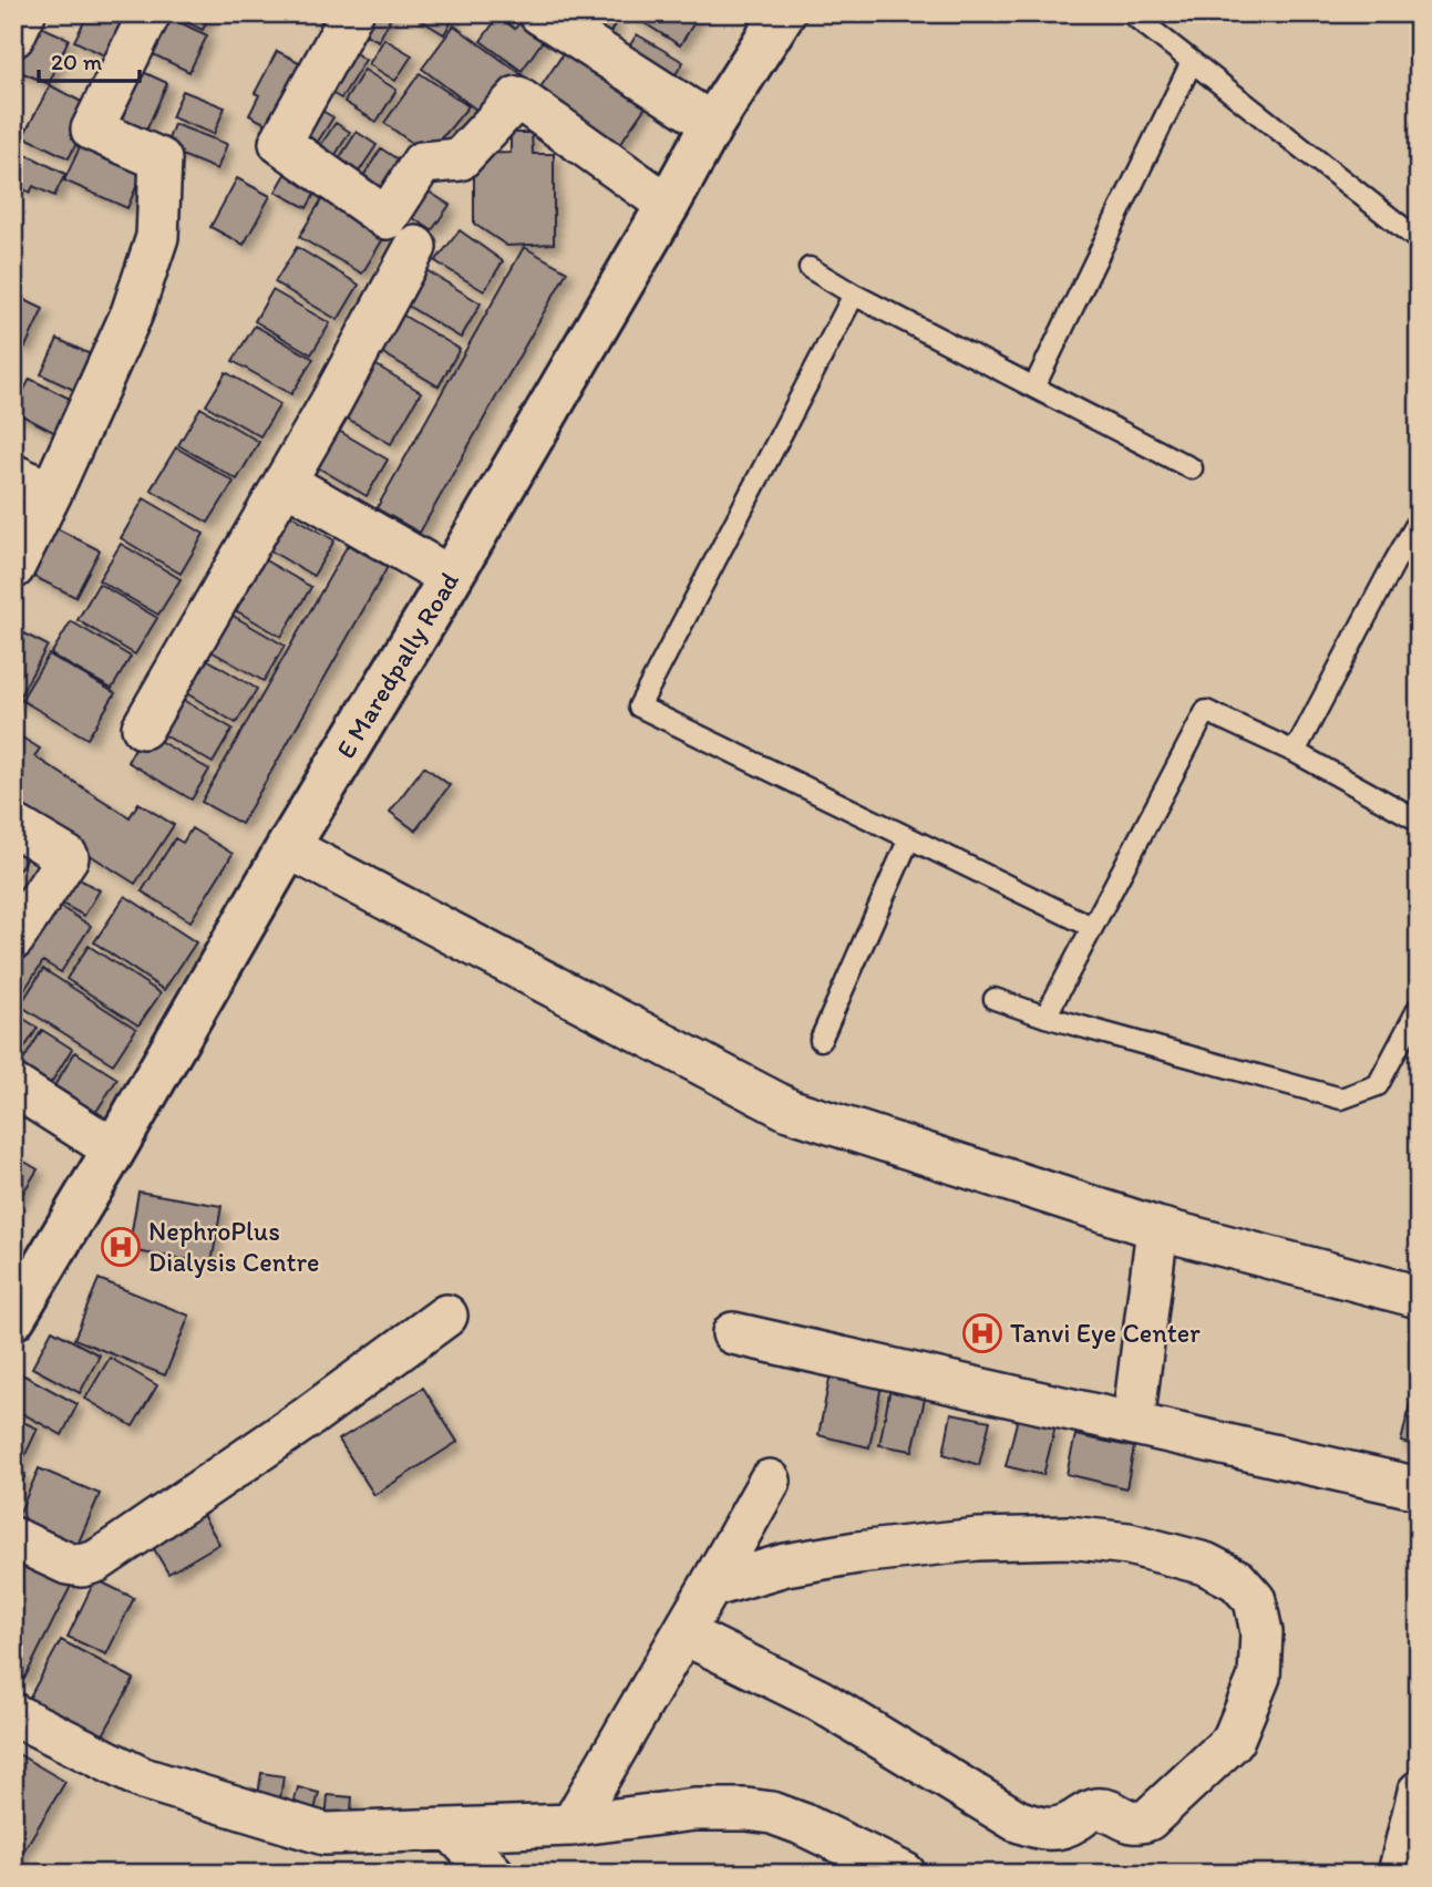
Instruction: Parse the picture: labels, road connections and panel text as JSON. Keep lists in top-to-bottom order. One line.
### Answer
{"streets":{"main road":["E Maredpally Road"]},"places":{"hospital":["NephroPlus Dialysis Centre","Tanvi Eye Center"]},"scale_bar":"20 m"}
